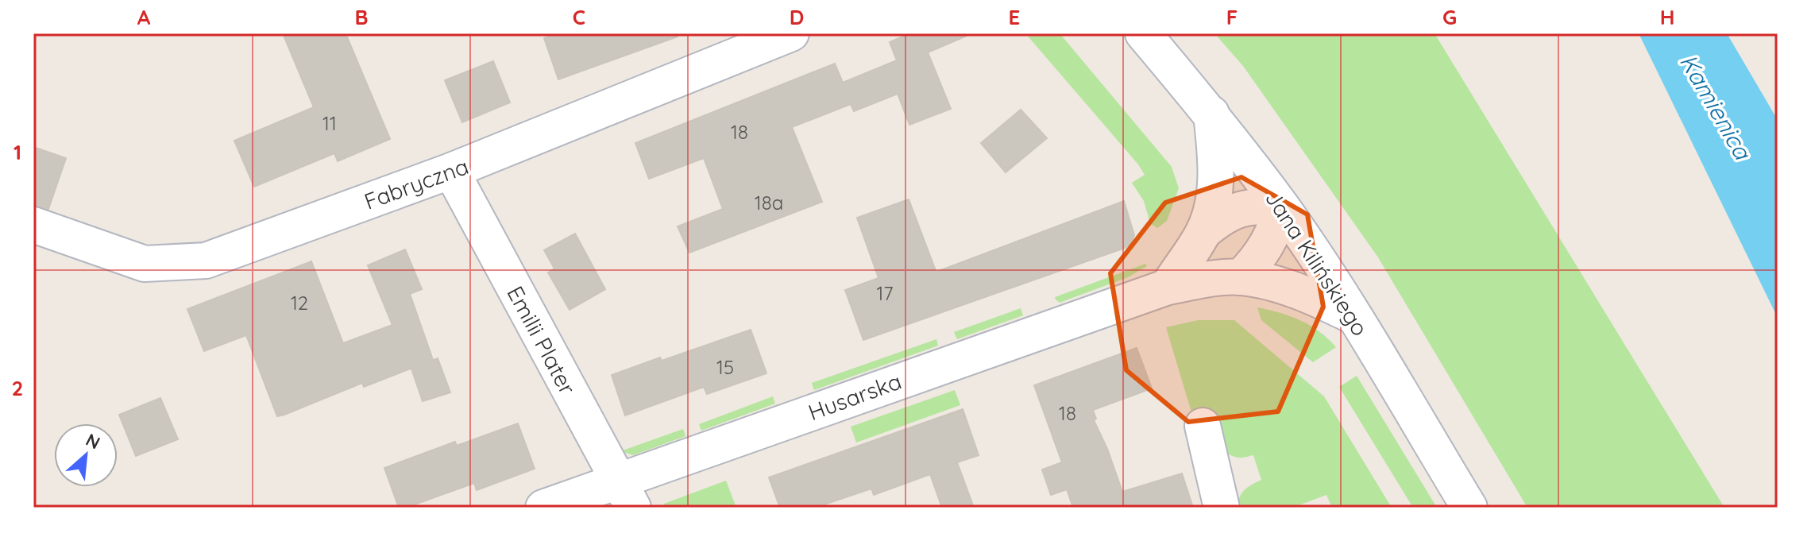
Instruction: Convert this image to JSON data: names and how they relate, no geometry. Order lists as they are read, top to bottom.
{
  "streets": {
    "street": [
      "Fabryczna",
      "Jana Kilińskiego",
      "Emilii Plater",
      "Husarska"
    ]
  },
  "crossings": [
    ["Fabryczna", "Emilii Plater"],
    ["Jana Kilińskiego", "Husarska"],
    ["Emilii Plater", "Husarska"]
  ],
  "water": ["Kamienica"],
  "house_numbers": [
    "11",
    "18",
    "18a",
    "17",
    "12",
    "15",
    "18"
  ],
  "north": "top right",
  "grid": {
    "columns": [
      "A",
      "B",
      "C",
      "D",
      "E",
      "F",
      "G",
      "H"
    ],
    "rows": ["1", "2"]
  }
}
